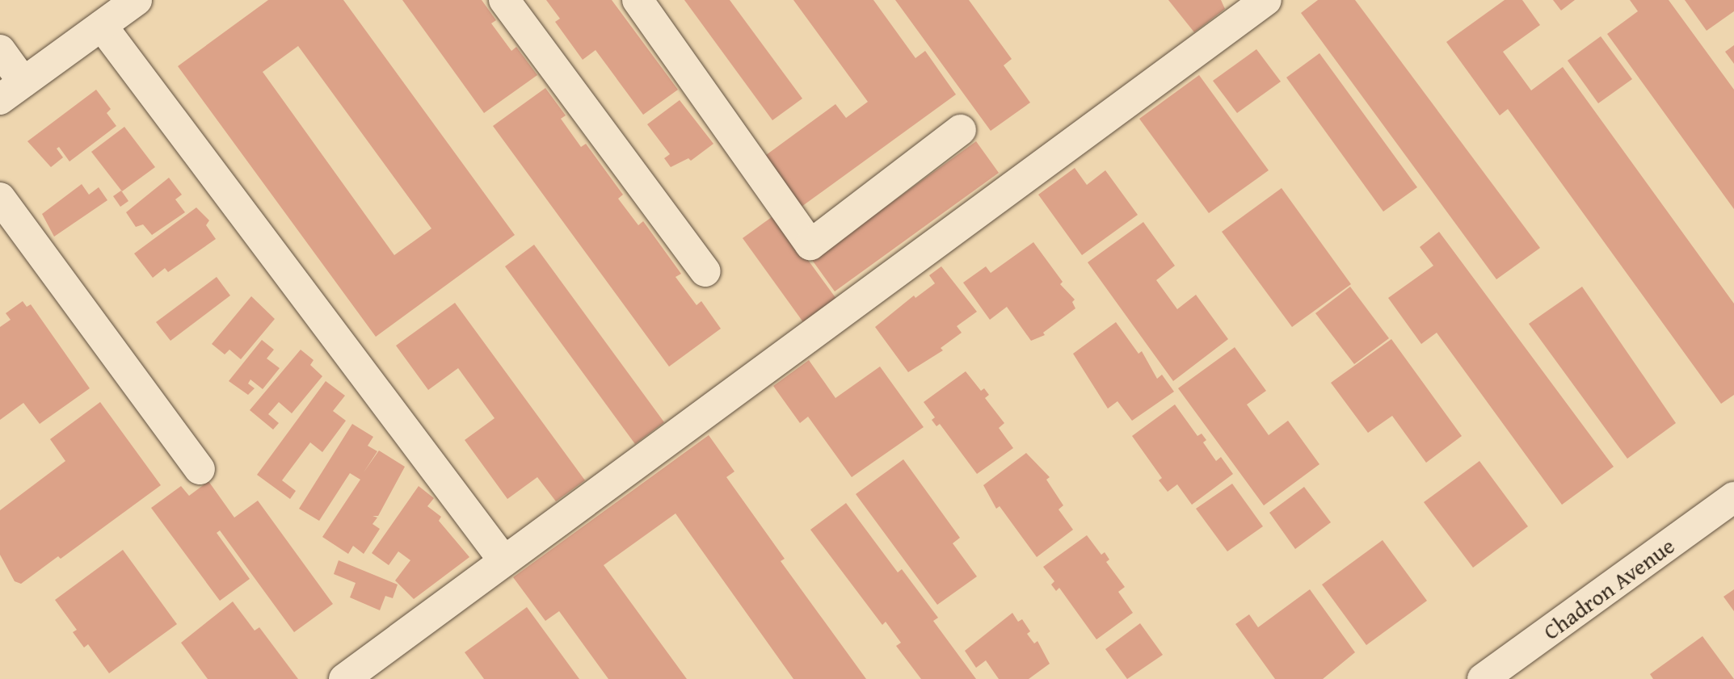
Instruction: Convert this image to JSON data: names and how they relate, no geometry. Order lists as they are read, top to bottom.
{
  "streets": {
    "street": ["Chadron Avenue"]
  }
}
